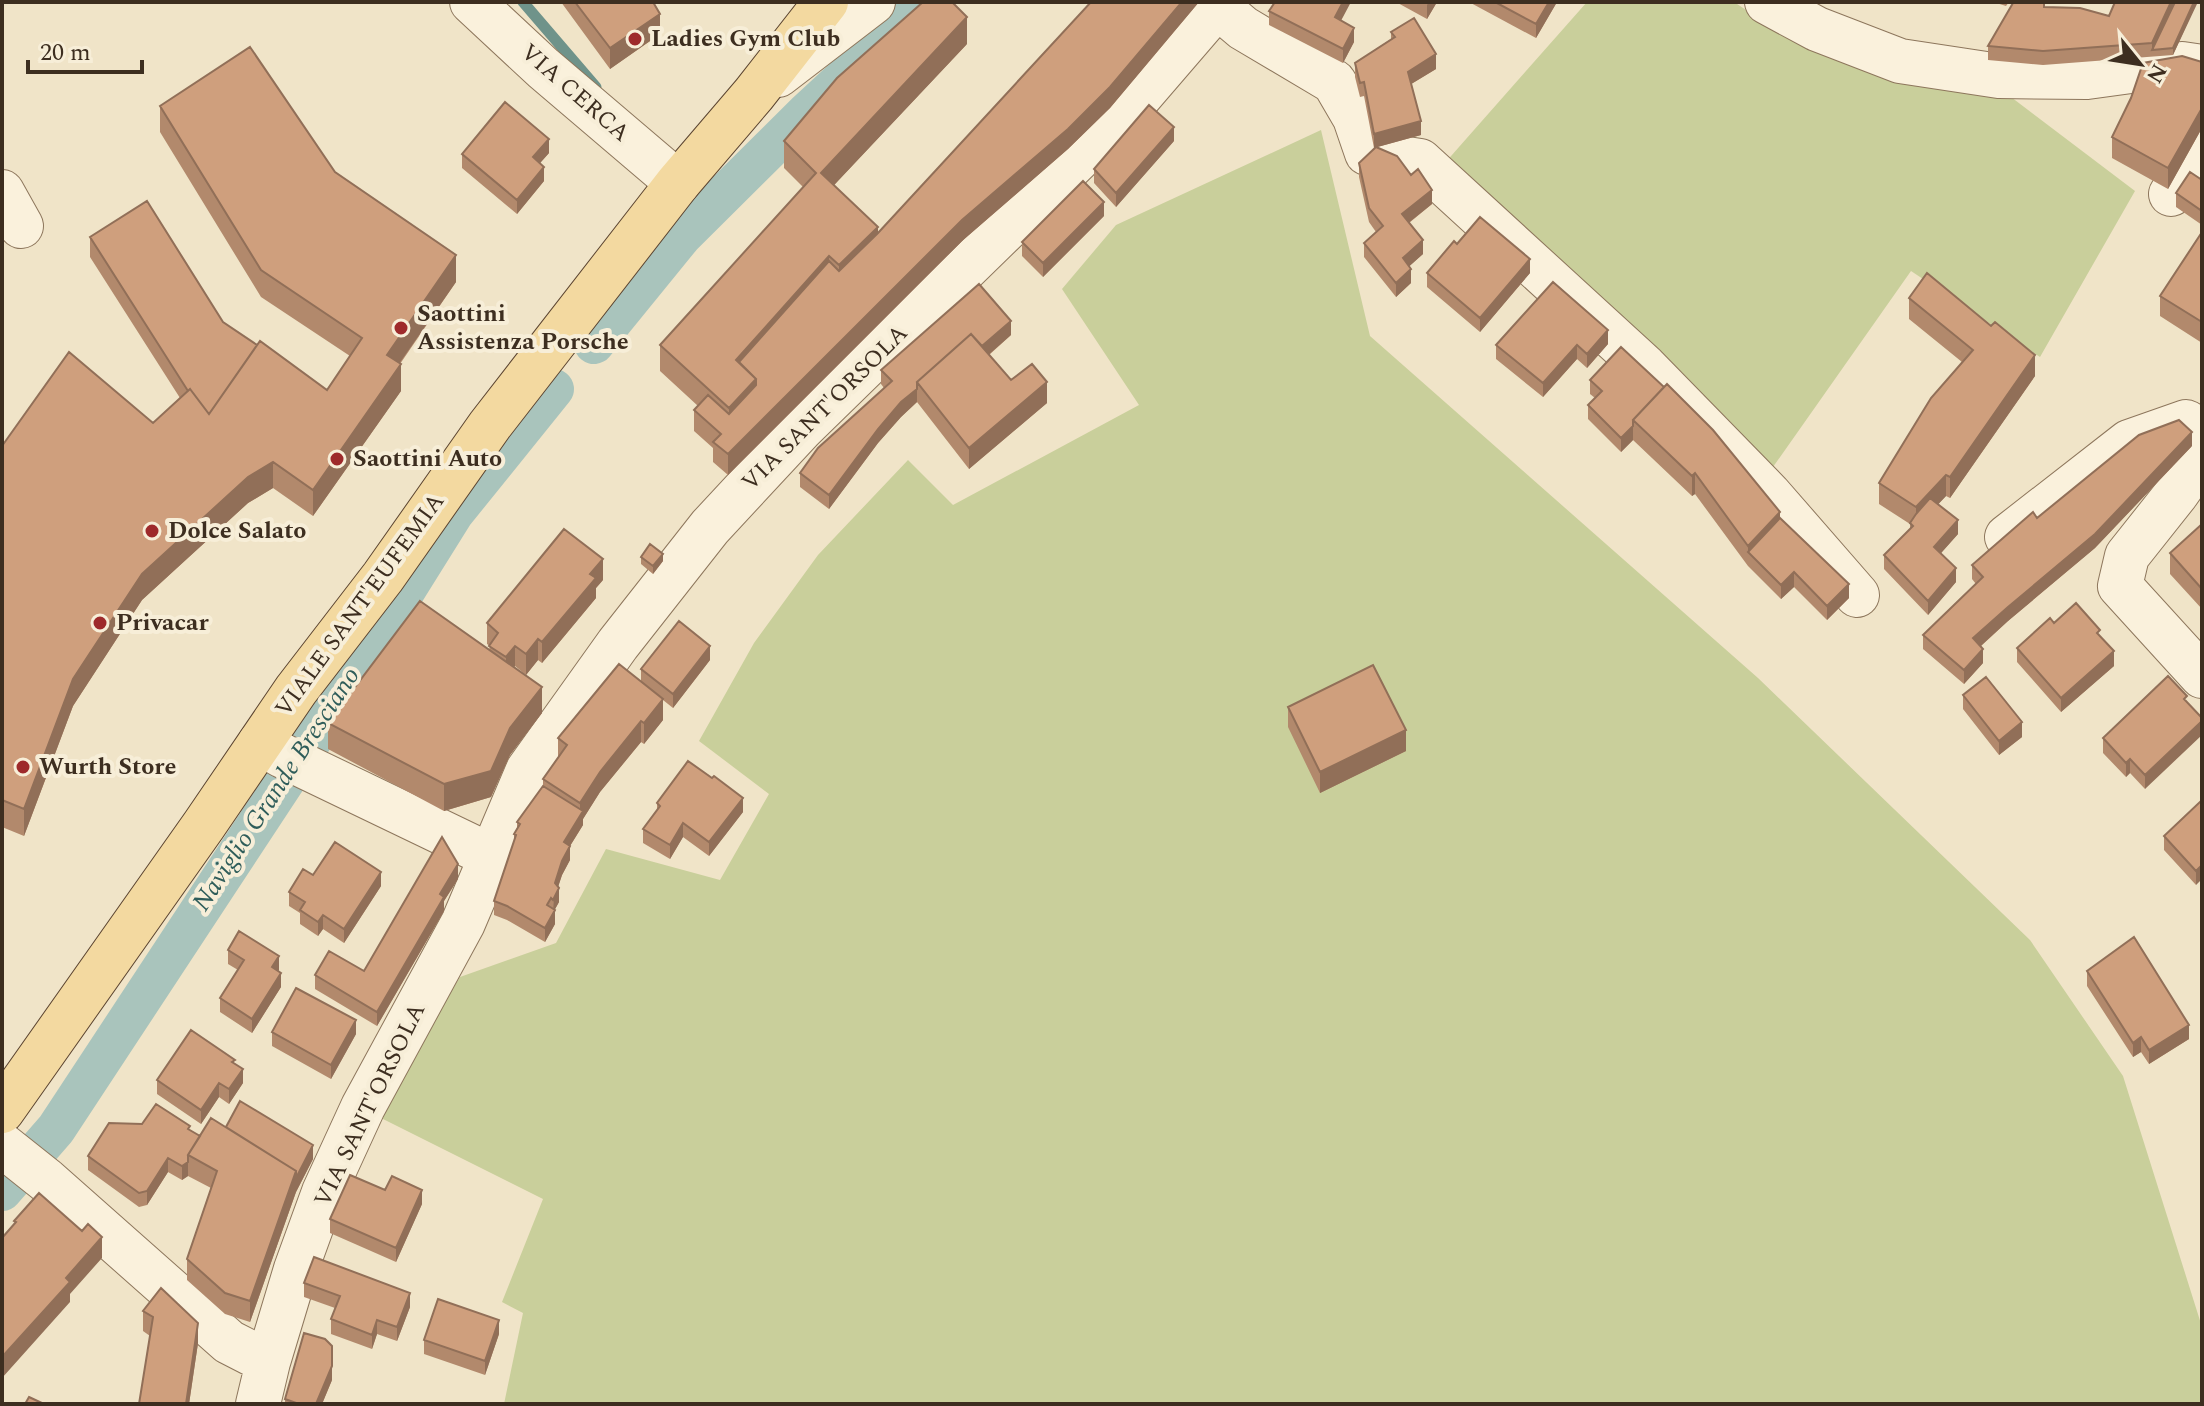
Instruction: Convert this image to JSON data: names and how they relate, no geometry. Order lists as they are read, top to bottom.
{
  "streets": {
    "main road": ["VIALE SANT'EUFEMIA"],
    "street": ["VIA CERCA", "VIA SANT'ORSOLA"]
  },
  "crossings": [
    ["VIA CERCA", "VIALE SANT'EUFEMIA"]
  ],
  "water": ["Naviglio Grande Bresciano"],
  "places": [
    "Ladies Gym Club",
    "Saottini Assistenza Porsche",
    "Saottini Auto",
    "Dolce Salato",
    "Privacar",
    "Wurth Store"
  ],
  "scale_bar": "20 m",
  "north": "bottom right"
}
